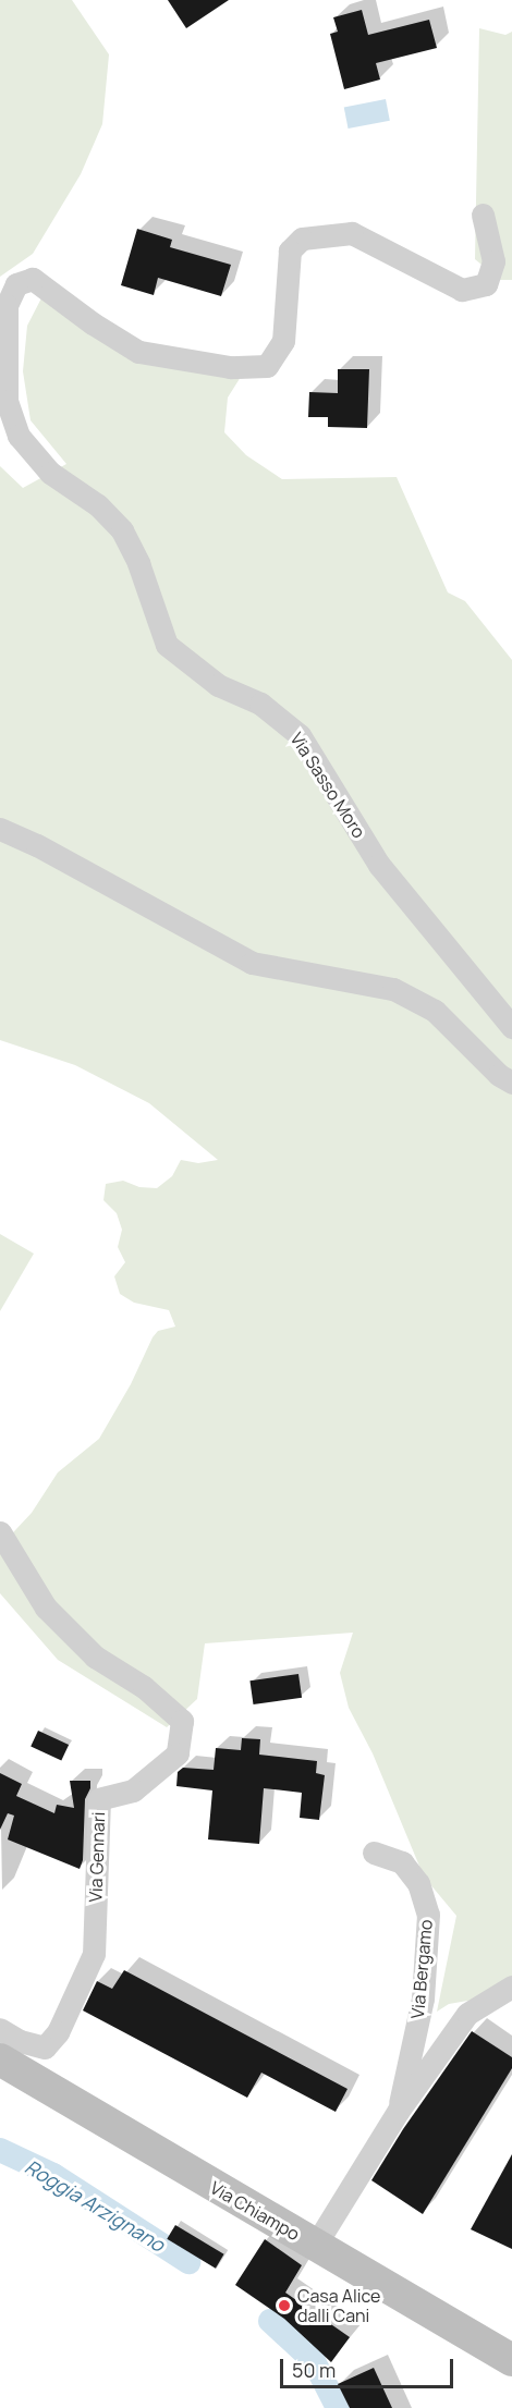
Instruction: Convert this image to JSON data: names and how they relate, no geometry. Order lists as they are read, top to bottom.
{
  "streets": {
    "main road": ["Via Chiampo"],
    "street": ["Via Sasso Moro", "Via Gennari", "Via Bergamo"]
  },
  "crossings": [
    ["Via Bergamo", "Via Chiampo"]
  ],
  "water": ["Roggia Arzignano"],
  "places": ["Casa Alice dalli Cani"],
  "scale_bar": "50 m"
}
